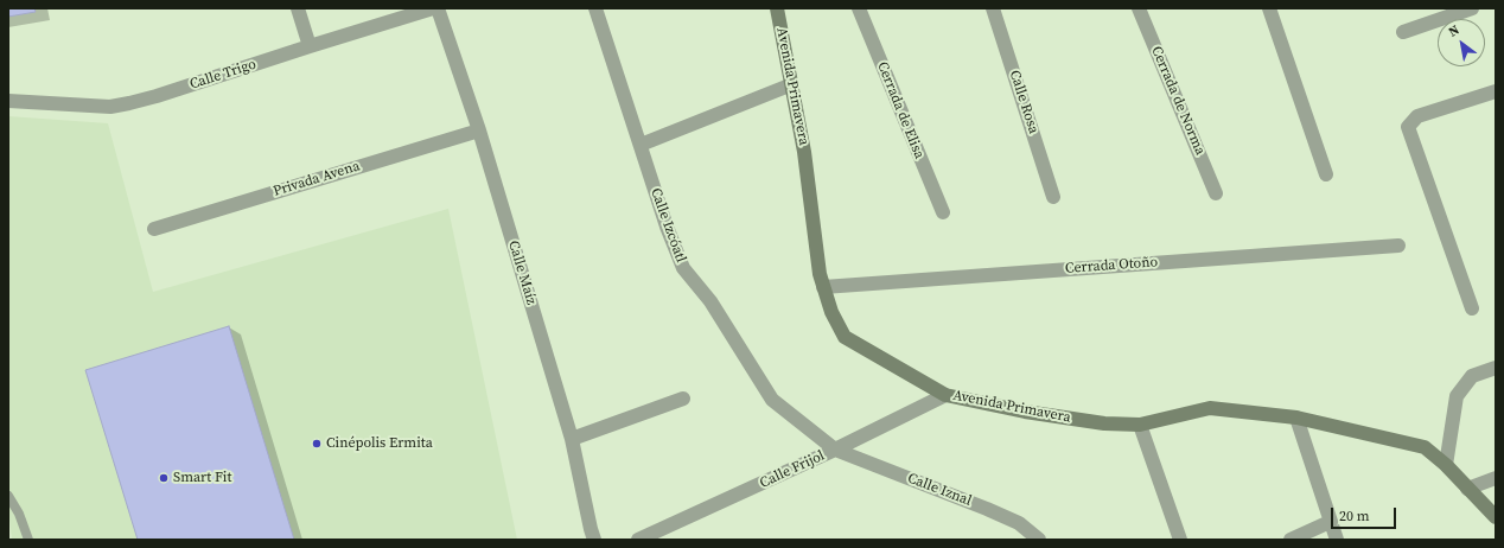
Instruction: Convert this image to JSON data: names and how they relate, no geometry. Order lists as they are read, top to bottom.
{
  "streets": {
    "street": [
      "Calle Trigo",
      "Avenida Primavera",
      "Cerrada de Norma",
      "Calle Rosa",
      "Cerrada de Elisa",
      "Privada Avena",
      "Calle Izcóatl",
      "Cerrada Otoño",
      "Calle Maíz",
      "Calle Frijol",
      "Calle Iznal"
    ]
  },
  "crossings": [
    ["Avenida Primavera", "Cerrada Otoño"],
    ["Avenida Primavera", "Calle Frijol"],
    ["Privada Avena", "Calle Maíz"],
    ["Calle Izcóatl", "Calle Frijol"],
    ["Calle Izcóatl", "Calle Iznal"],
    ["Calle Frijol", "Calle Iznal"]
  ],
  "places": ["Cinépolis Ermita", "Smart Fit"],
  "scale_bar": "20 m",
  "north": "top left"
}
